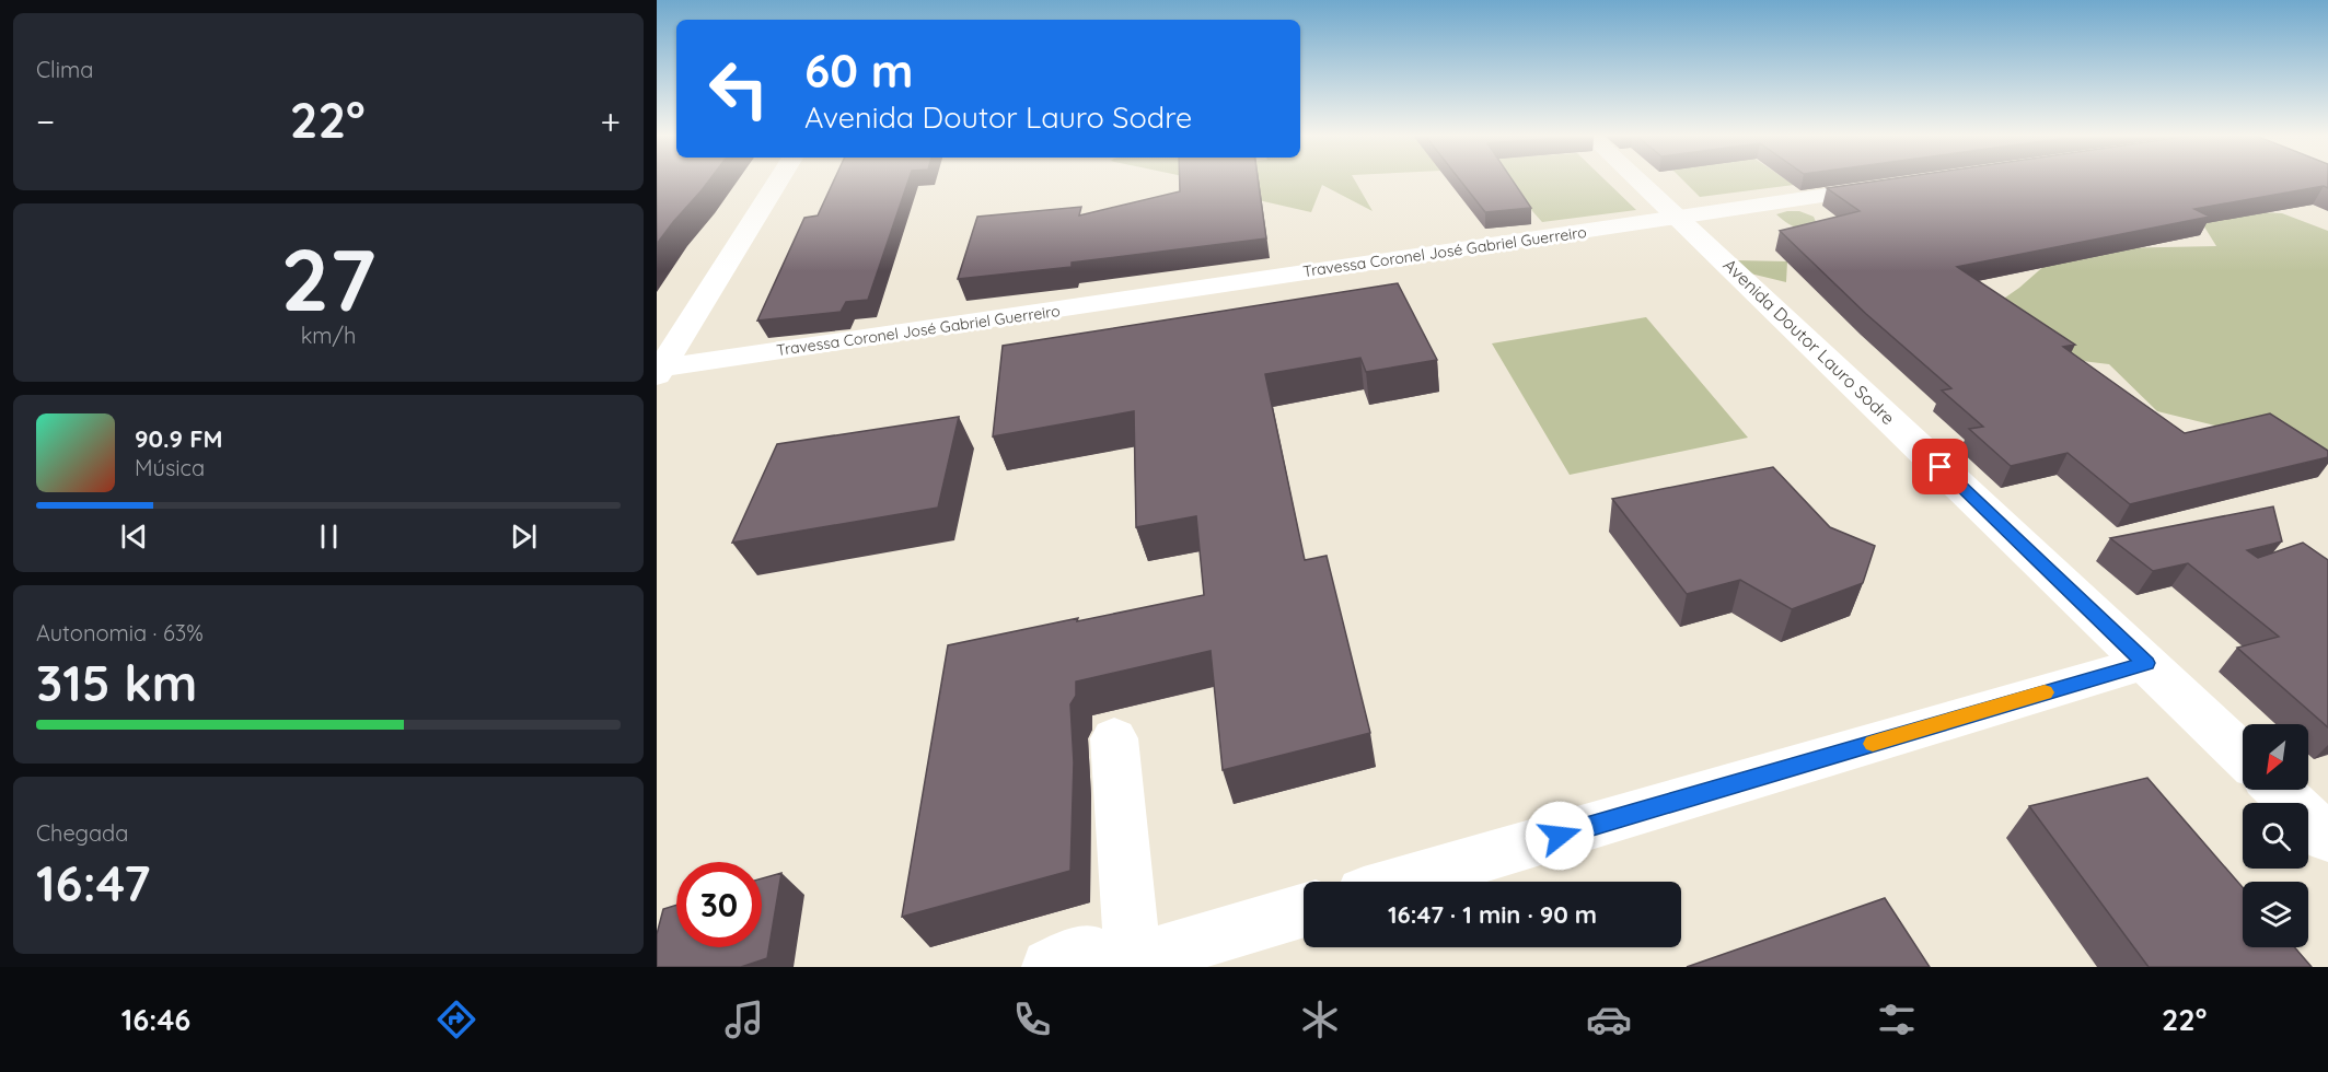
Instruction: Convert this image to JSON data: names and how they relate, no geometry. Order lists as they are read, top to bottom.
{
  "streets": {
    "street": ["Travessa Coronel José Gabriel Guerreiro", "Avenida Doutor Lauro Sodre"]
  },
  "crossings": [
    ["Travessa Coronel José Gabriel Guerreiro", "Avenida Doutor Lauro Sodre"]
  ],
  "north": "bottom left",
  "page": {
    "tile": [
      "Clima",
      ["27", "km/h"],
      ["Autonomia · 63%", "315 km"],
      ["Chegada", "16:47"]
    ],
    "turn": ["60 m", "Avenida Doutor Lauro Sodre"],
    "heat": ["−", "22°", "+"],
    "song": ["90.9 FM", "Música"],
    "limit": "30",
    "trip": "16:47 · 1 min · 90 m",
    "tabs": ["16:46", "22°"]
  }
}
